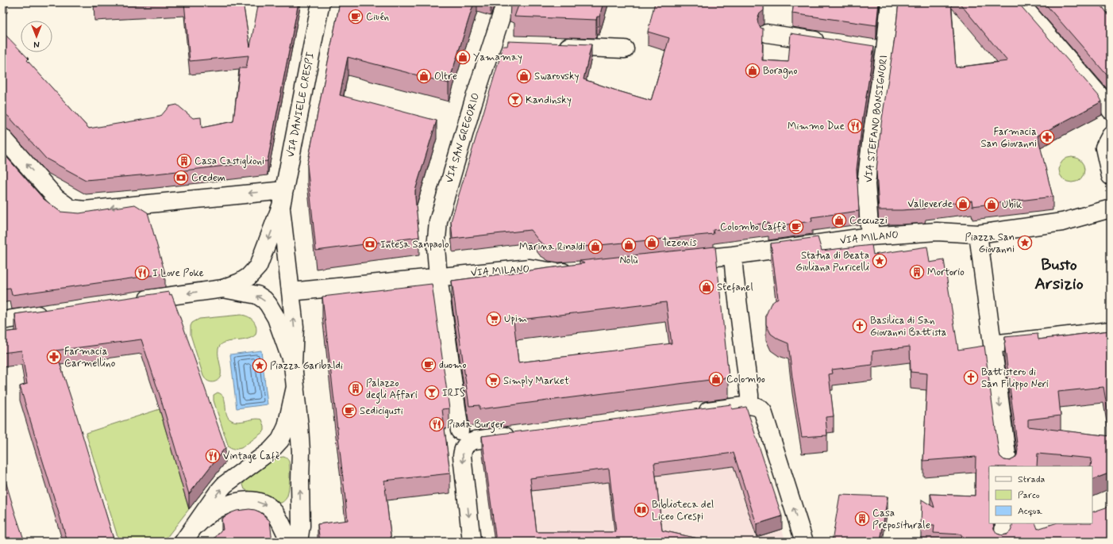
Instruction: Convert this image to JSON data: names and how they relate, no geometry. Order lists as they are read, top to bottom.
{
  "streets": {
    "street": [
      "VIA DANIELE CRESPI",
      "VIA STEFANO BONSIGNORI",
      "VIA SAN GREGORIO",
      "VIA MILANO"
    ]
  },
  "crossings": [
    ["VIA STEFANO BONSIGNORI", "VIA MILANO"],
    ["VIA SAN GREGORIO", "VIA MILANO"]
  ],
  "districts": ["Busto Arsizio"],
  "places": {
    "cafe": [
      "Ciuén",
      "Colombo Caffè",
      "duomo",
      "Sedicigusti"
    ],
    "shop": [
      "Yamamay",
      "Boragno",
      "Oltre",
      "Swarovsky",
      "Valleverde",
      "Ubik",
      "Ceccuzzi",
      "Tezenis",
      "Nolù",
      "Marina Rinaldi",
      "Stefanel",
      "Colombo"
    ],
    "bar": ["Kandinsky", "IRIS"],
    "restaurant": [
      "Mimmo Due",
      "I Love Poke",
      "Piada Burger",
      "Vintage Cafè"
    ],
    "pharmacy": ["Farmacia San Giovanni", "Farmacia Carmellino"],
    "building": [
      "Casa Castiglioni",
      "Mortorio",
      "Palazzo degli Affari",
      "Casa Prepositurale"
    ],
    "bank": ["Credem", "Intesa Sanpaolo"],
    "place": ["Piazza San Giovanni", "Statua di Beata Giuliana Puricelli", "Piazza Garibaldi"],
    "supermarket": ["Upim", "Simply Market"],
    "church": ["Basilica di San Giovanni Battista", "Battistero di San Filippo Neri"],
    "library": ["Biblioteca del Liceo Crespi"]
  },
  "legend": ["Strada", "Parco", "Acqua"],
  "north": "bottom"
}
